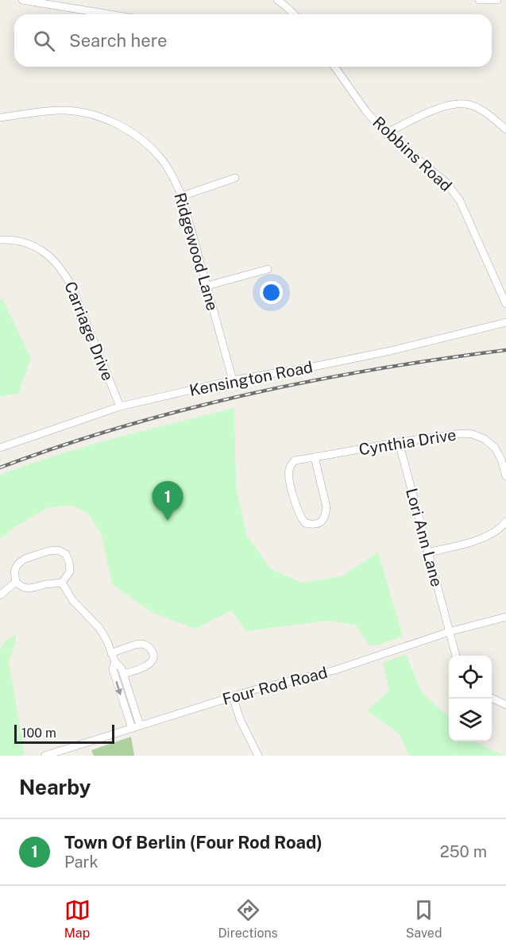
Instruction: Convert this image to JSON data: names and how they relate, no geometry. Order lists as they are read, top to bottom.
{
  "streets": {
    "street": [
      "Robbins Road",
      "Ridgewood Lane",
      "Carriage Drive",
      "Kensington Road",
      "Cynthia Drive",
      "Lori Ann Lane",
      "Four Rod Road"
    ]
  },
  "crossings": [
    ["Ridgewood Lane", "Kensington Road"],
    ["Carriage Drive", "Kensington Road"],
    ["Cynthia Drive", "Lori Ann Lane"],
    ["Lori Ann Lane", "Four Rod Road"]
  ],
  "scale_bar": "100 m",
  "page": {
    "search": "Search here",
    "pins": "1",
    "scale": "100 m",
    "heading": "Nearby",
    "list": [
      {
        "mark": "1",
        "name": "Town Of Berlin (Four Rod Road)",
        "note": "Park",
        "value": "250 m"
      }
    ],
    "nav": ["Map", "Directions", "Saved"]
  }
}
